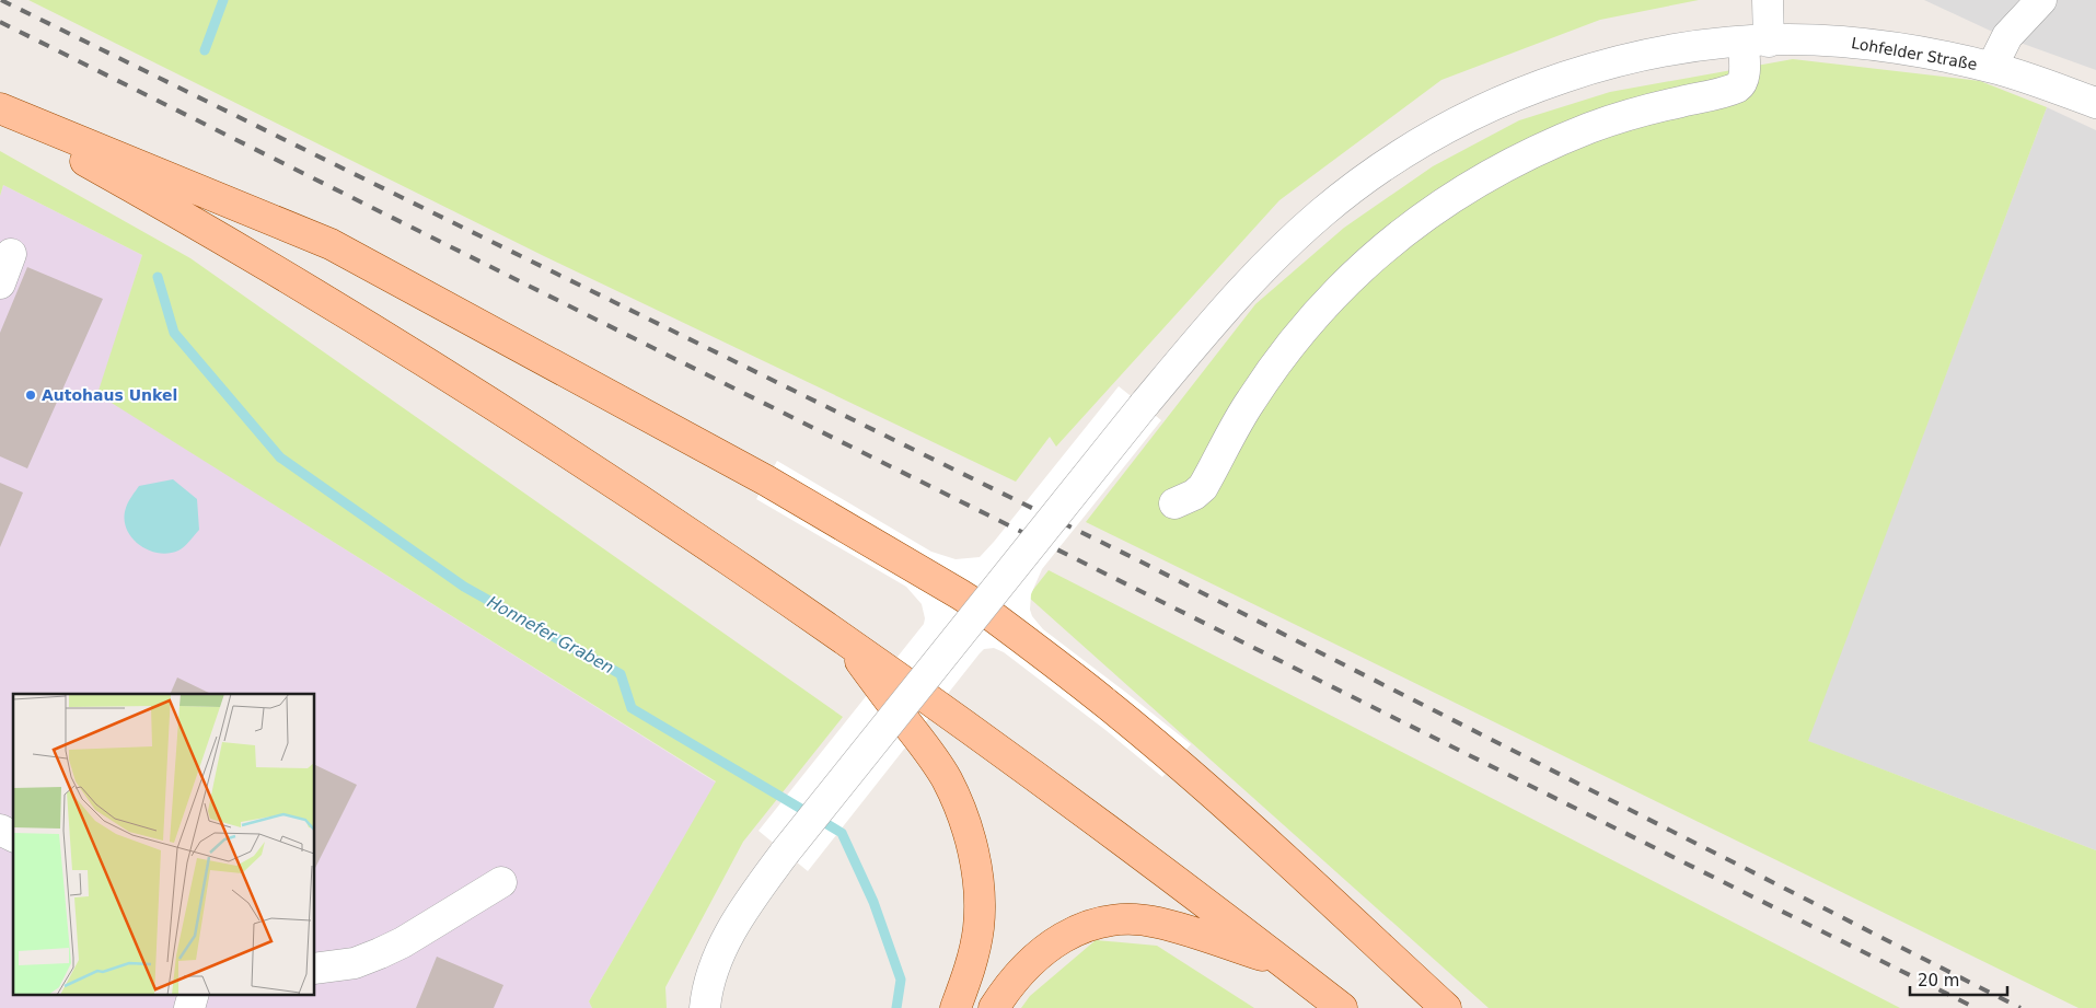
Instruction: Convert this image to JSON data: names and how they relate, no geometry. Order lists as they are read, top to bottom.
{
  "streets": {
    "street": ["Lohfelder Straße"]
  },
  "water": ["Honnefer Graben"],
  "places": ["Autohaus Unkel"],
  "scale_bar": "20 m"
}
